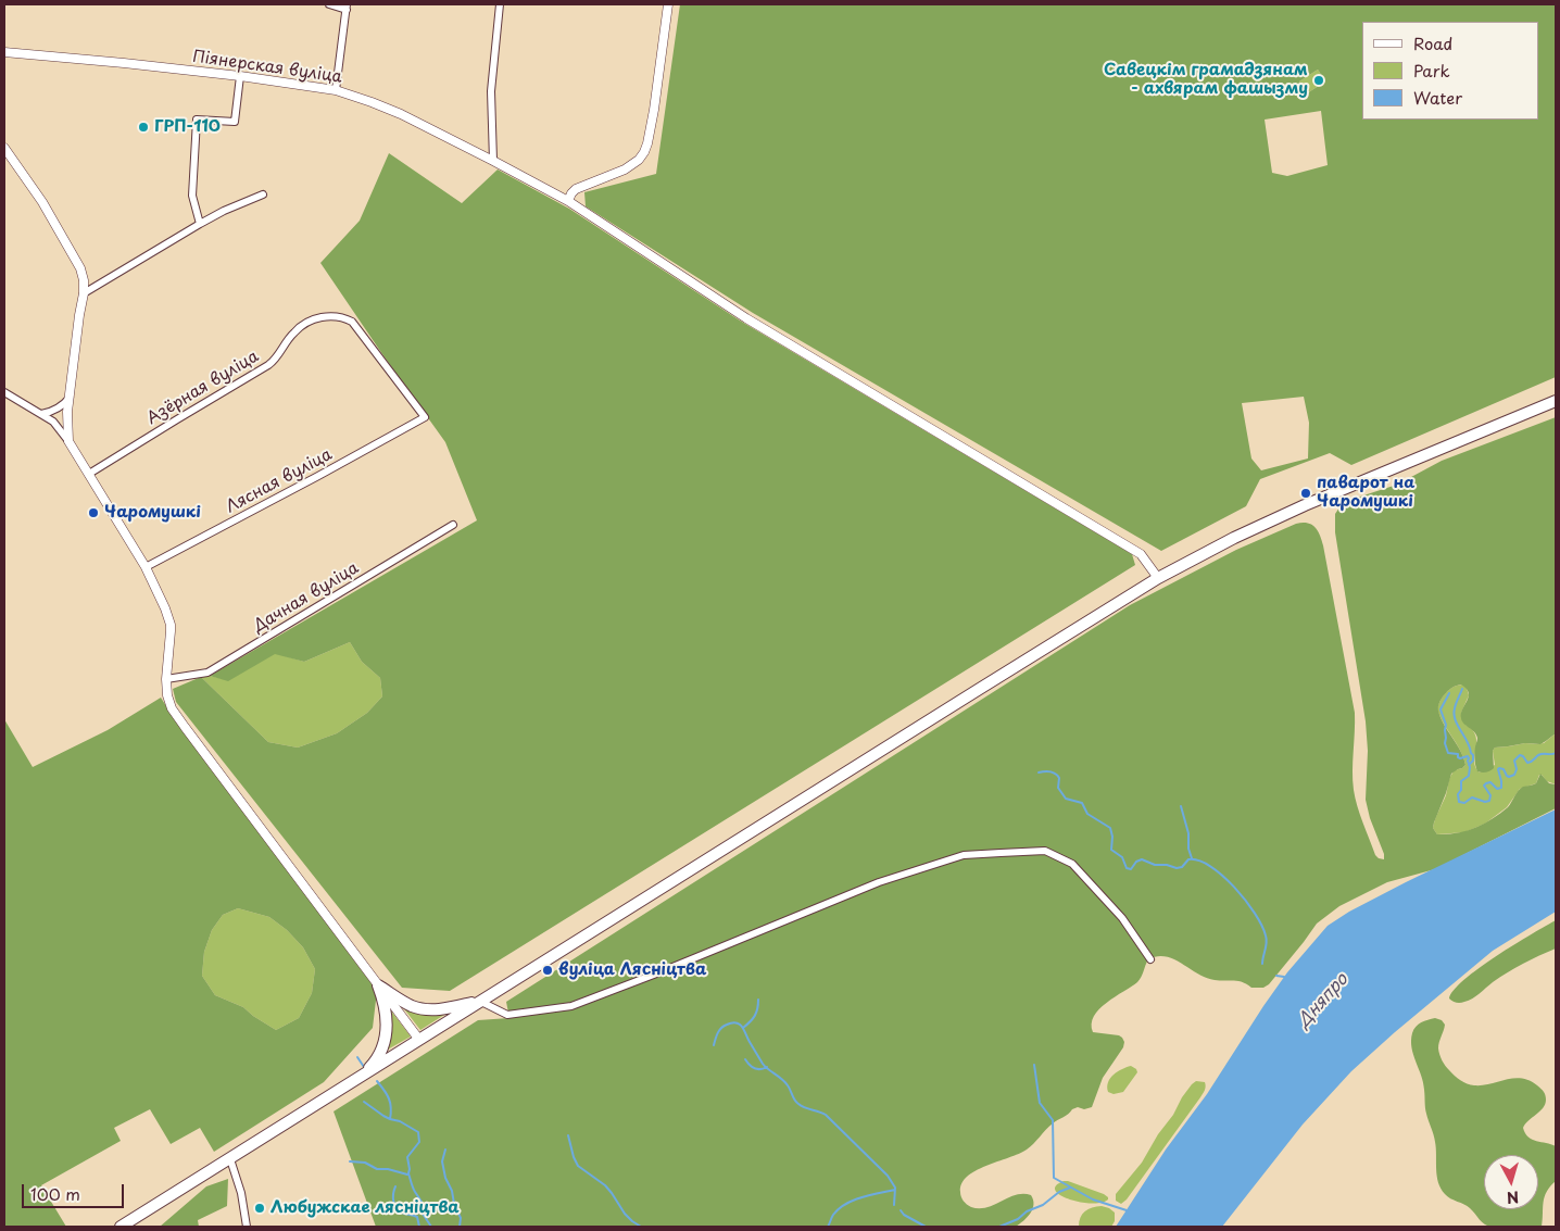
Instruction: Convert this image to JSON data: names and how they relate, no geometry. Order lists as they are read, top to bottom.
{
  "streets": {
    "street": [
      "Піянерская вуліца",
      "Азёрная вуліца",
      "Лясная вуліца",
      "Дачная вуліца"
    ]
  },
  "crossings": [
    ["Азёрная вуліца", "Лясная вуліца"]
  ],
  "water": ["Дняпро"],
  "places": [
    "Савецкім грамадзянам - ахвярам фашызму",
    "ГРП-110",
    "паварот на Чаромушкі",
    "Чаромушкі",
    "вуліца Лясніцтва",
    "Любужскае лясніцтва"
  ],
  "legend": ["Road", "Park", "Water"],
  "scale_bar": "100 m",
  "north": "bottom"
}
